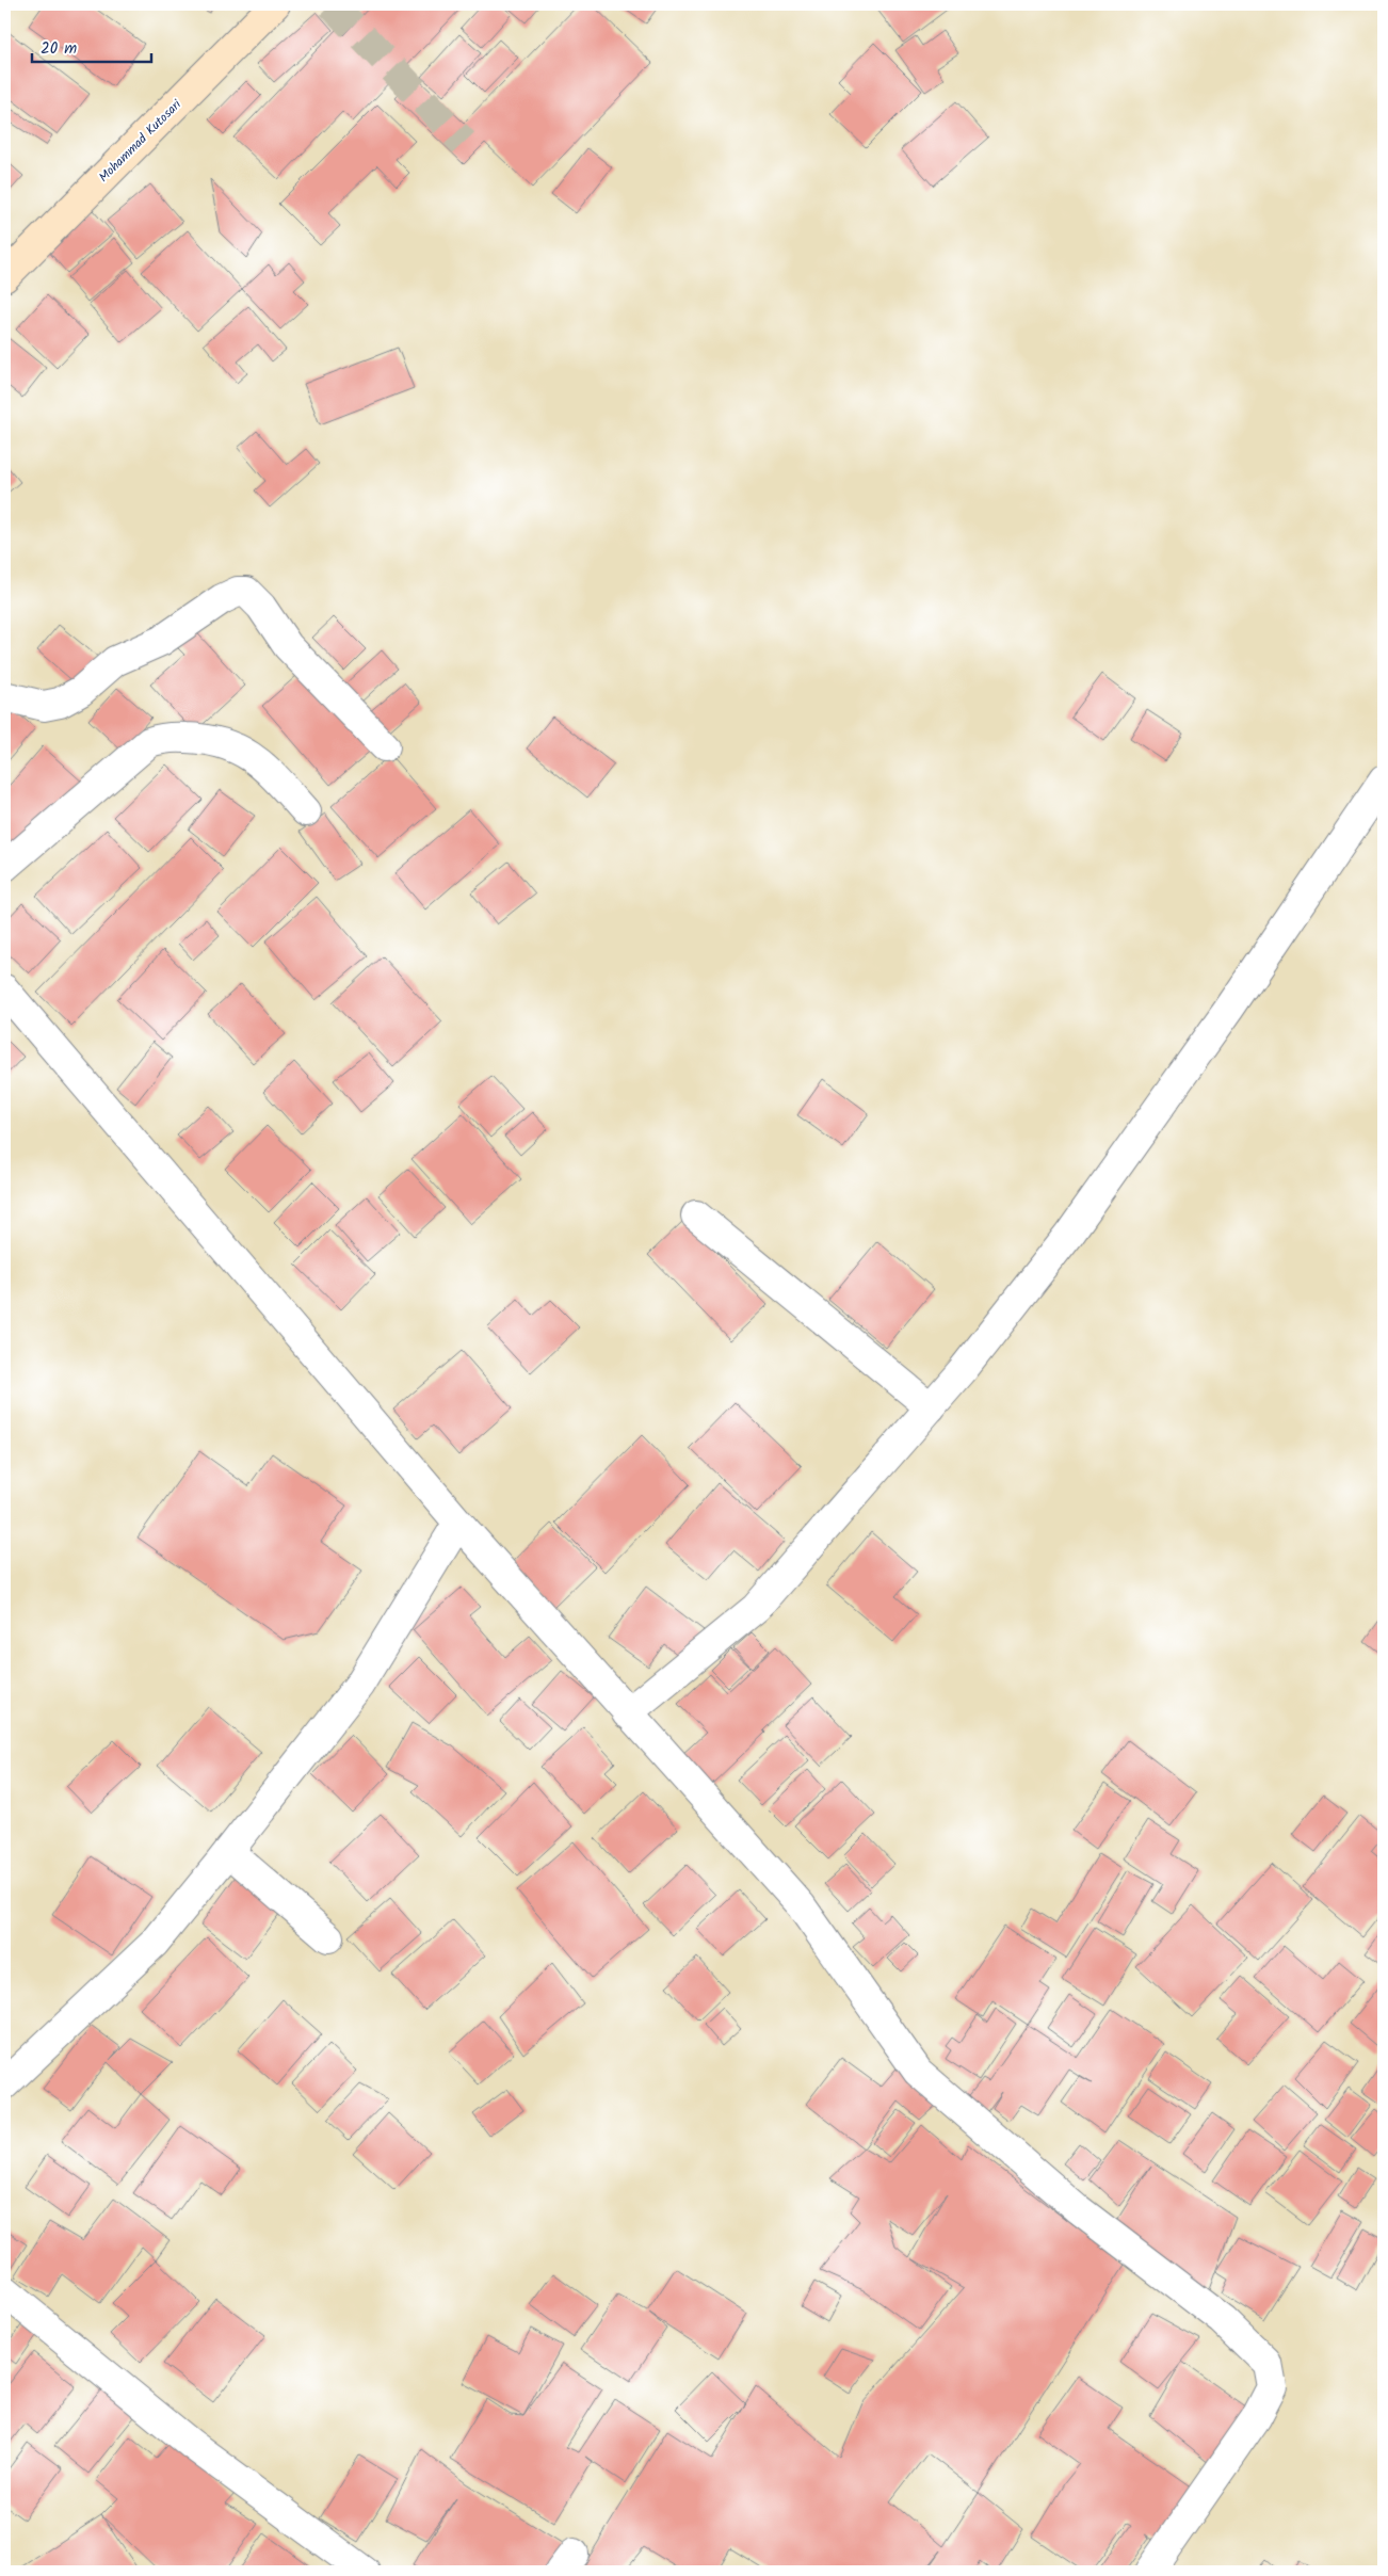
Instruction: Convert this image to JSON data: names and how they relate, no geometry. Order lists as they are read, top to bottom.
{
  "streets": {
    "street": ["Mohammad Kutosari"]
  },
  "scale_bar": "20 m"
}
